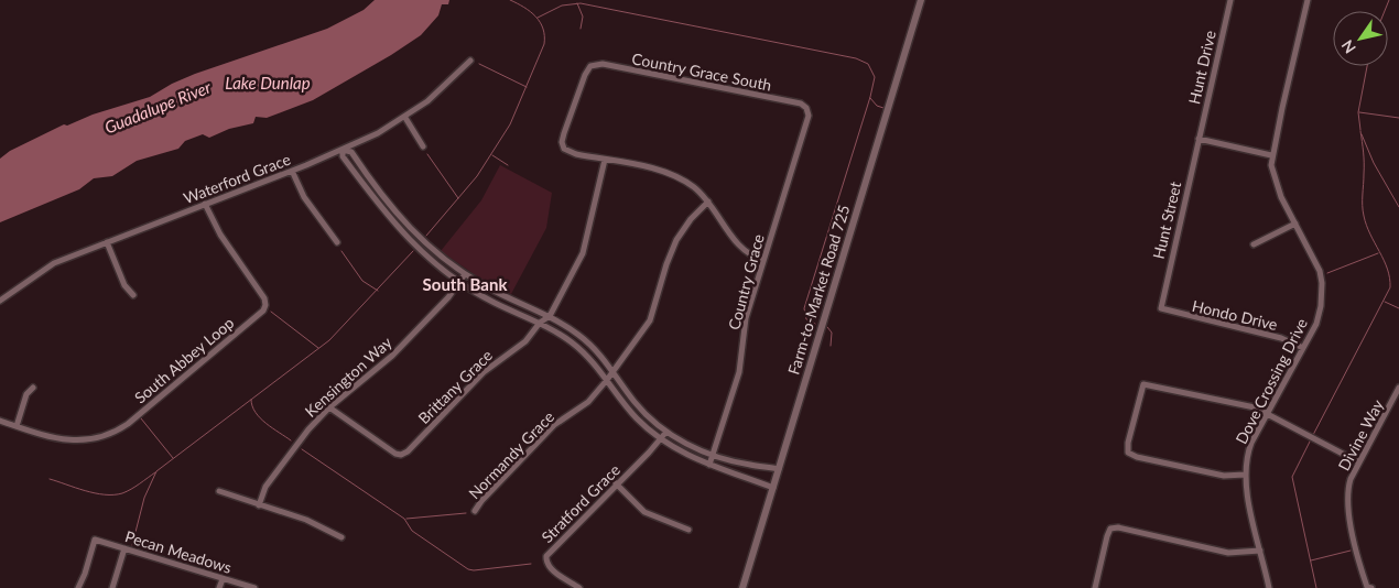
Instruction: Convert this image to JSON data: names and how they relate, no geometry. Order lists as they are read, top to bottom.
{
  "streets": {
    "street": [
      "Hunt Drive",
      "Country Grace South",
      "Waterford Grace",
      "Hunt Street",
      "Country Grace",
      "Farm-to-Market Road 725",
      "Hondo Drive",
      "South Abbey Loop",
      "Kensington Way",
      "Dove Crossing Drive",
      "Brittany Grace",
      "Divine Way",
      "Normandy Grace",
      "Stratford Grace",
      "Pecan Meadows"
    ]
  },
  "crossings": [
    ["Hunt Drive", "Hunt Street"],
    ["Country Grace South", "Country Grace"],
    ["Country Grace South", "Brittany Grace"],
    ["Waterford Grace", "South Abbey Loop"],
    ["Hunt Street", "Hondo Drive"],
    ["Hondo Drive", "Dove Crossing Drive"],
    ["Kensington Way", "Brittany Grace"]
  ],
  "districts": ["South Bank"],
  "water": ["Lake Dunlap", "Guadalupe River"],
  "north": "bottom left"
}
